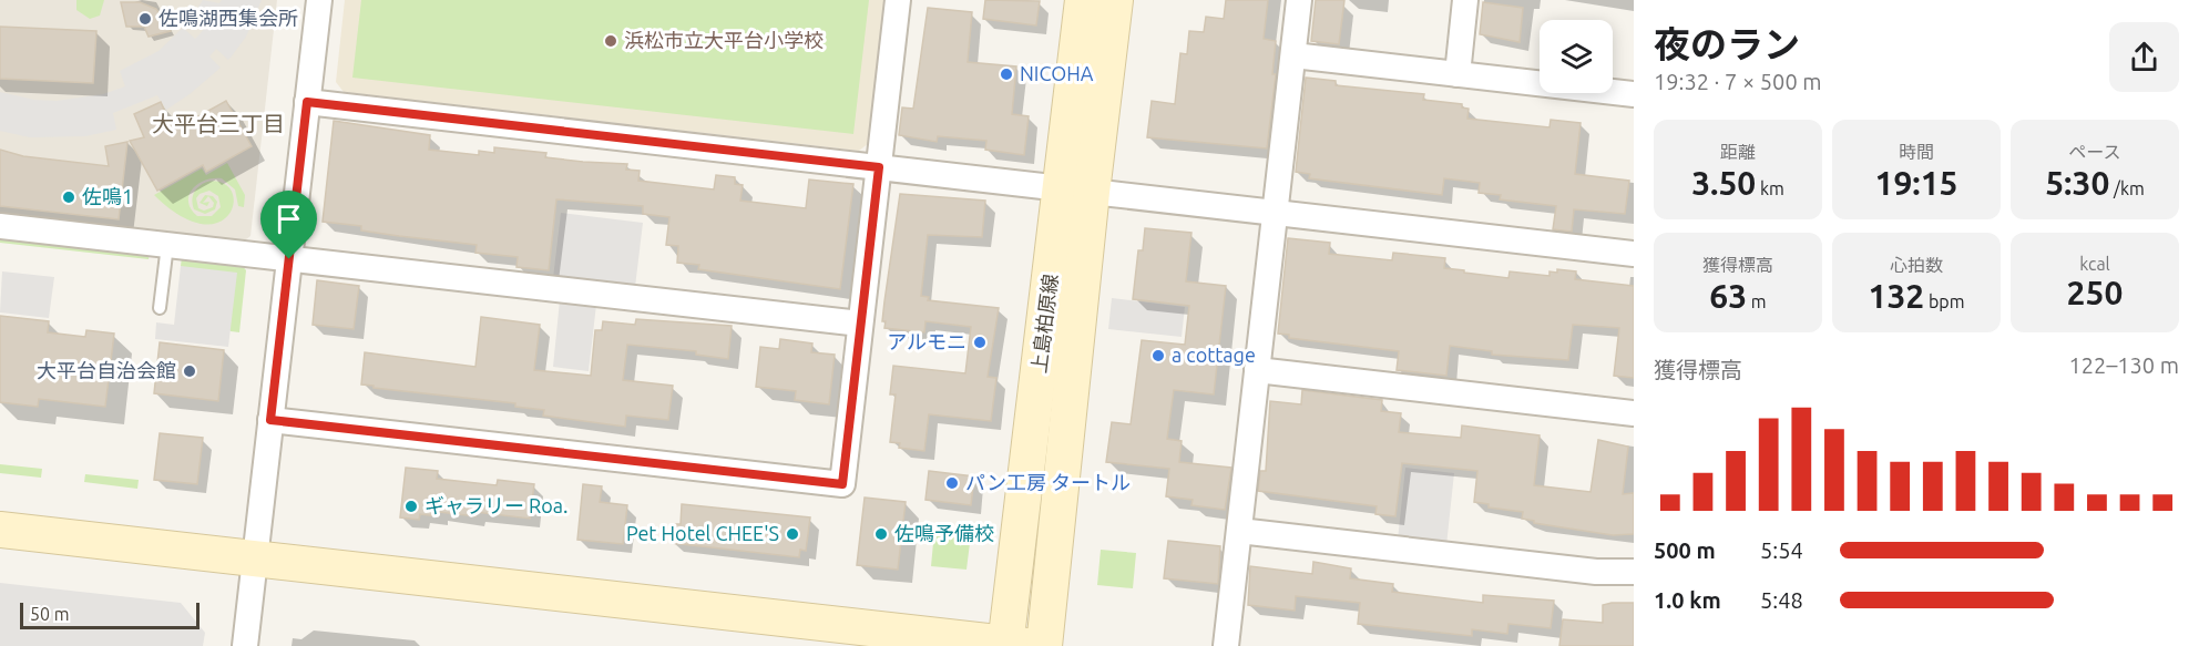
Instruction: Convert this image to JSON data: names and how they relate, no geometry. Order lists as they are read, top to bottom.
{
  "streets": {
    "street": ["上島柏原線"]
  },
  "districts": ["大平台三丁目"],
  "places": [
    "佐鳴湖西集会所",
    "浜松市立大平台小学校",
    "NICOHA",
    "佐鳴1",
    "アルモニ",
    "a cottage",
    "大平台自治会館",
    "パン工房 タートル",
    "ギャラリー Roa.",
    "Pet Hotel CHEE'S",
    "佐鳴予備校"
  ],
  "scale_bar": "50 m",
  "page": {
    "heading": ["夜のラン", "19:32 · 7 × 500 m"],
    "stats": [
      ["距離", "3.50 km"],
      ["時間", "19:15"],
      ["ペース", "5:30 /km"],
      ["獲得標高", "63 m"],
      ["心拍数", "132 bpm"],
      ["kcal", "250"]
    ],
    "chart": ["獲得標高", "122–130 m"],
    "list": [
      {
        "name": "500 m",
        "note": "5:54"
      },
      {
        "name": "1.0 km",
        "note": "5:48"
      }
    ],
    "scale": "50 m"
  }
}
